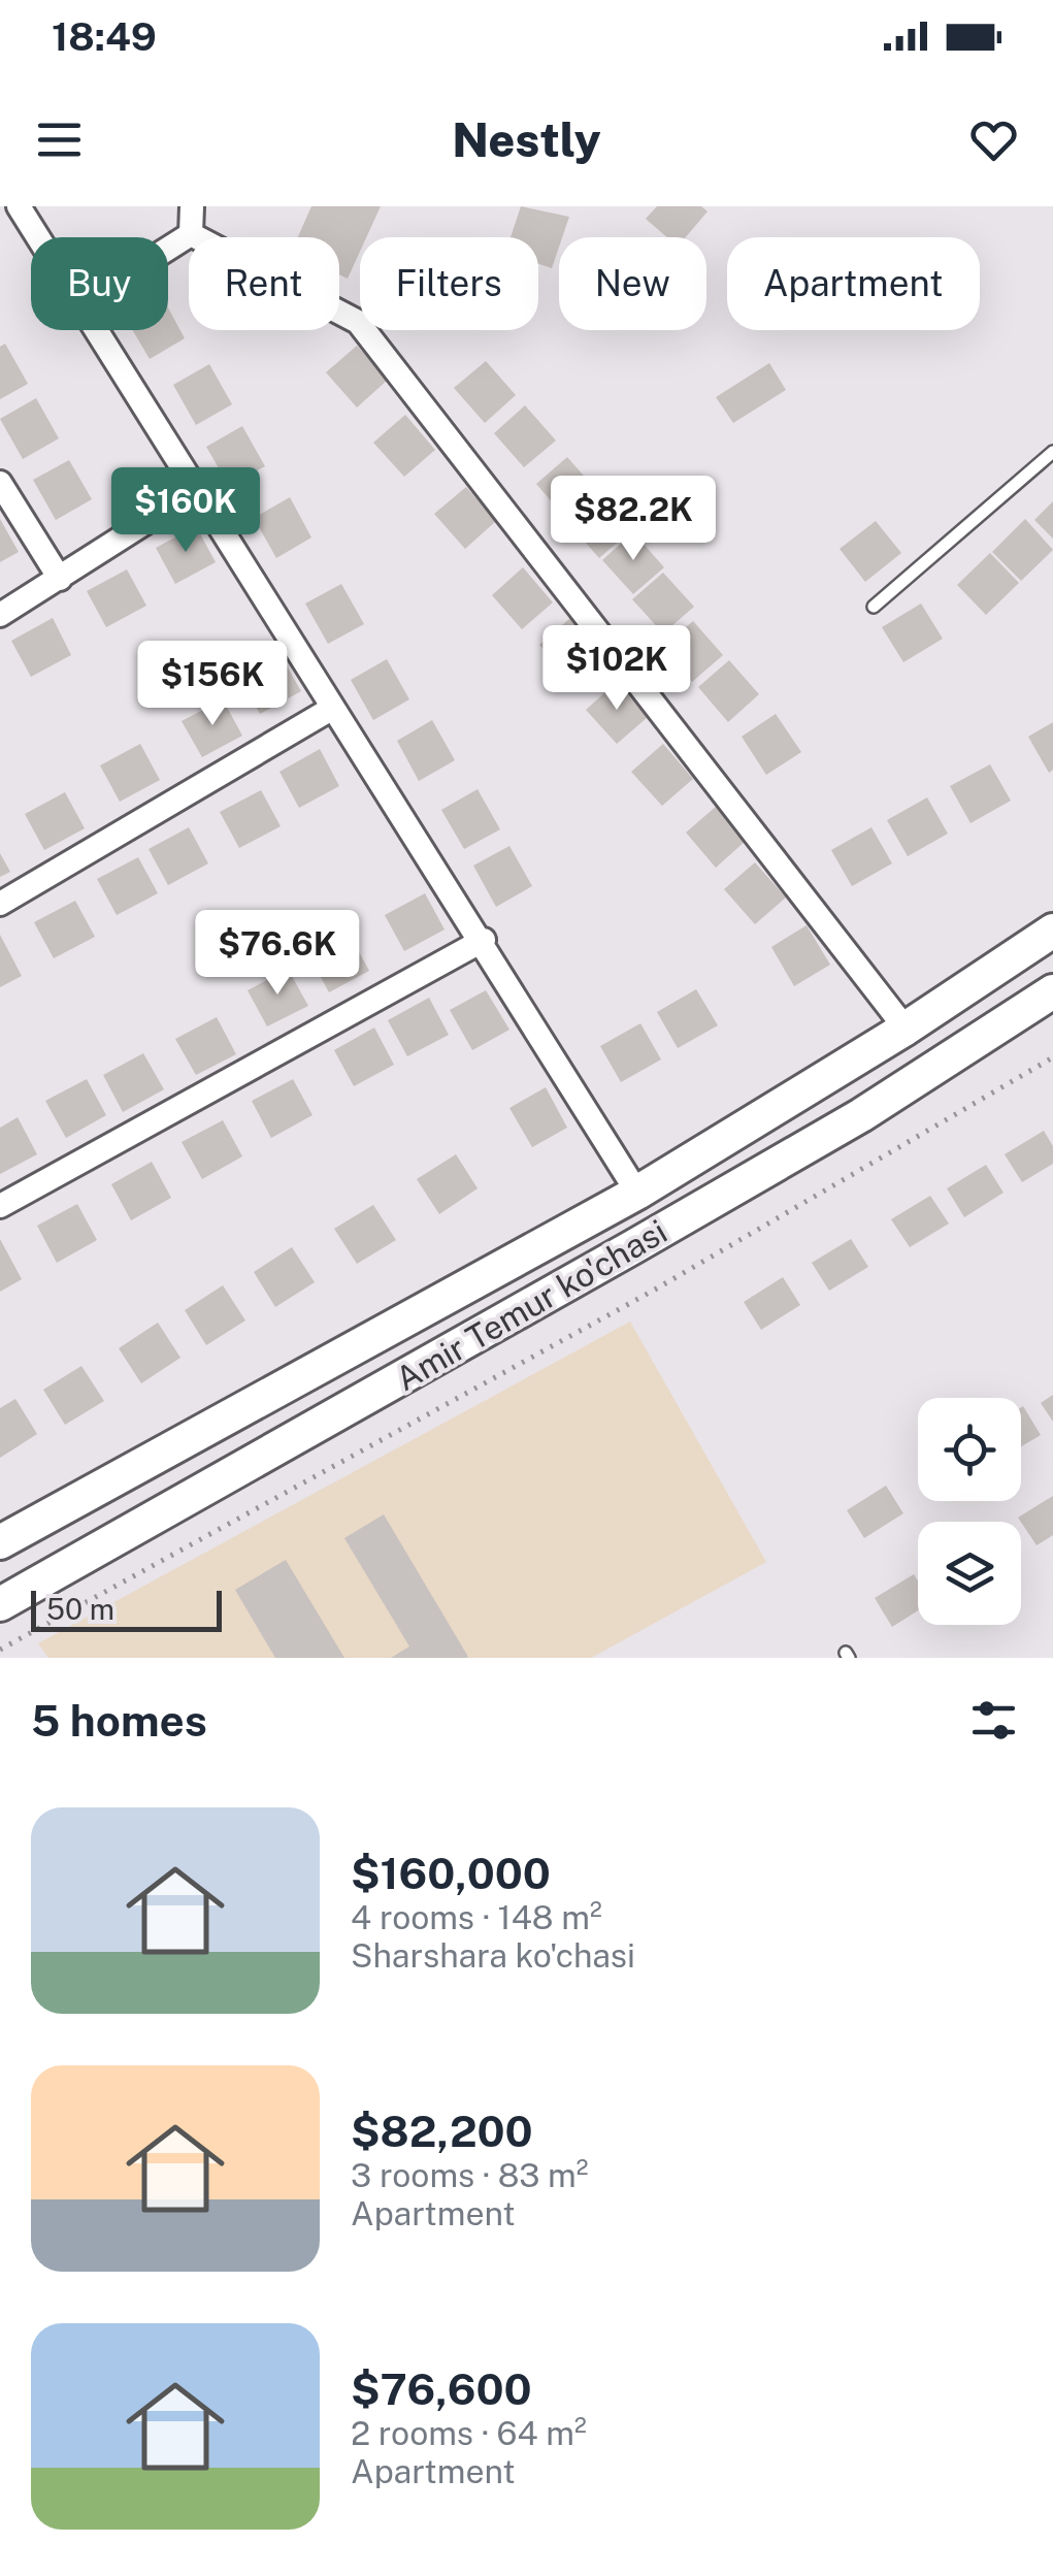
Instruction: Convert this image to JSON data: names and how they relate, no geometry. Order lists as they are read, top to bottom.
{
  "streets": {
    "main road": ["Amir Temur ko'chasi"]
  },
  "scale_bar": "50 m",
  "page": {
    "status": "18:49",
    "header": "Nestly",
    "chip": [
      "Buy",
      "Rent",
      "Filters",
      "New",
      "Apartment"
    ],
    "price": [
      "$160K",
      "$82.2K",
      "$102K",
      "$156K",
      "$76.6K"
    ],
    "scale": "50 m",
    "heading": "5 homes",
    "list": [
      {
        "name": "$160,000",
        "note": "4 rooms · 148 m² · Sharshara ko'chasi"
      },
      {
        "name": "$82,200",
        "note": "3 rooms · 83 m² · Apartment"
      },
      {
        "name": "$76,600",
        "note": "2 rooms · 64 m² · Apartment"
      }
    ]
  }
}
